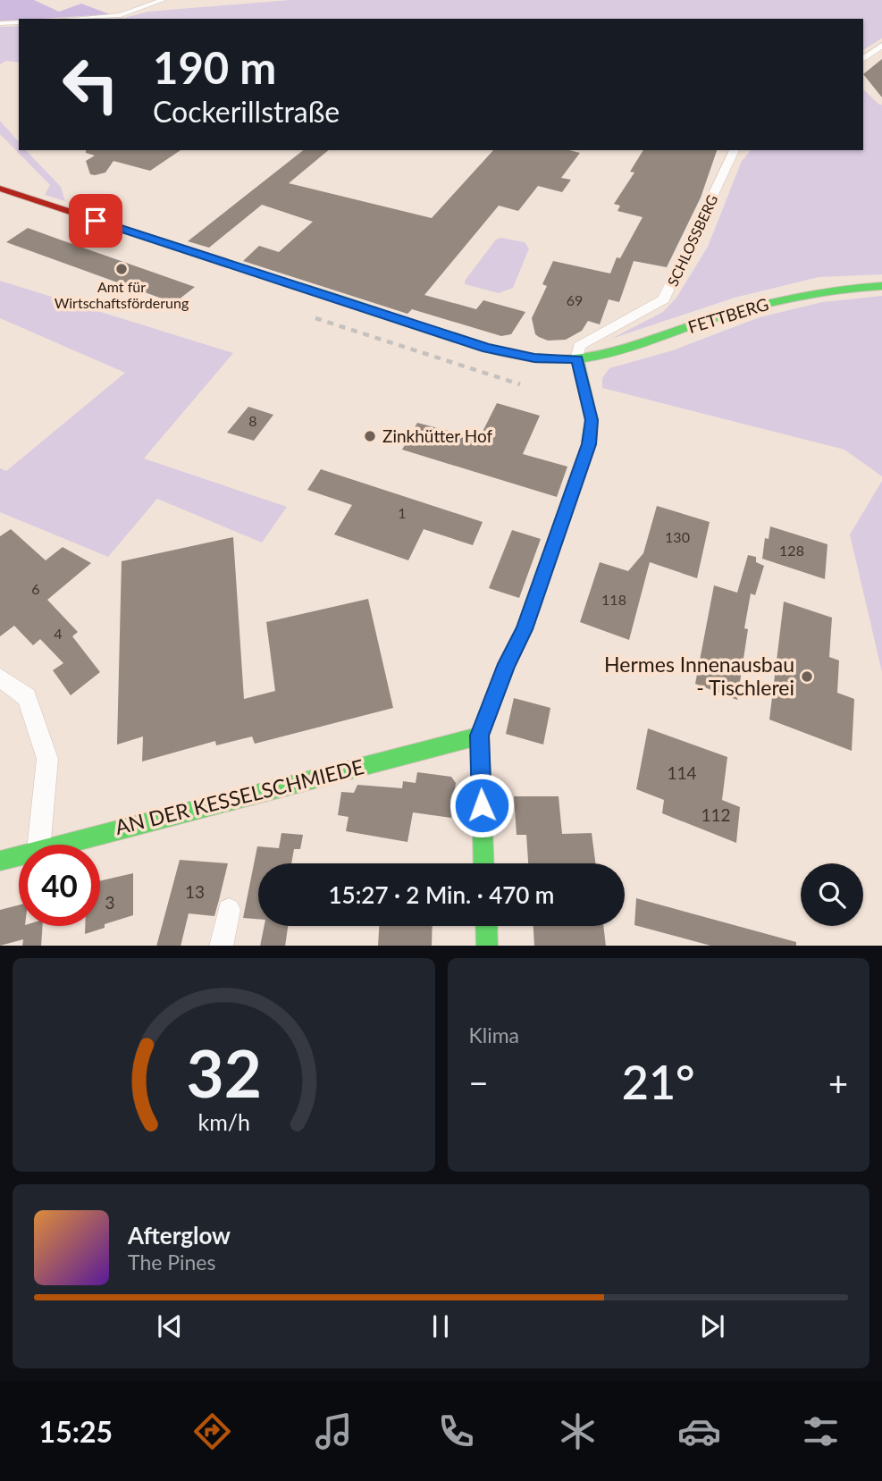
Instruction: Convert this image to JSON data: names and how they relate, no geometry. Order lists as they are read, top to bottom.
{
  "streets": {
    "main road": ["FETTBERG", "AN DER KESSELSCHMIEDE"],
    "street": ["SCHLOSSBERG"]
  },
  "crossings": [
    ["SCHLOSSBERG", "FETTBERG"]
  ],
  "places": ["Amt für Wirtschaftsförderung", "Zinkhütter Hof", "Hermes Innenausbau - Tischlerei"],
  "house_numbers": [
    "69",
    "8",
    "1",
    "130",
    "128",
    "6",
    "118",
    "4",
    "114",
    "112",
    "13",
    "3"
  ],
  "page": {
    "turn": ["190 m", "Cockerillstraße"],
    "limit": "40",
    "trip": "15:27 · 2 Min. · 470 m",
    "tile": "Klima",
    "heat": ["−", "21°", "+"],
    "song": ["Afterglow", "The Pines"],
    "tabs": "15:25",
    "gauge": ["32", "km/h"]
  }
}
